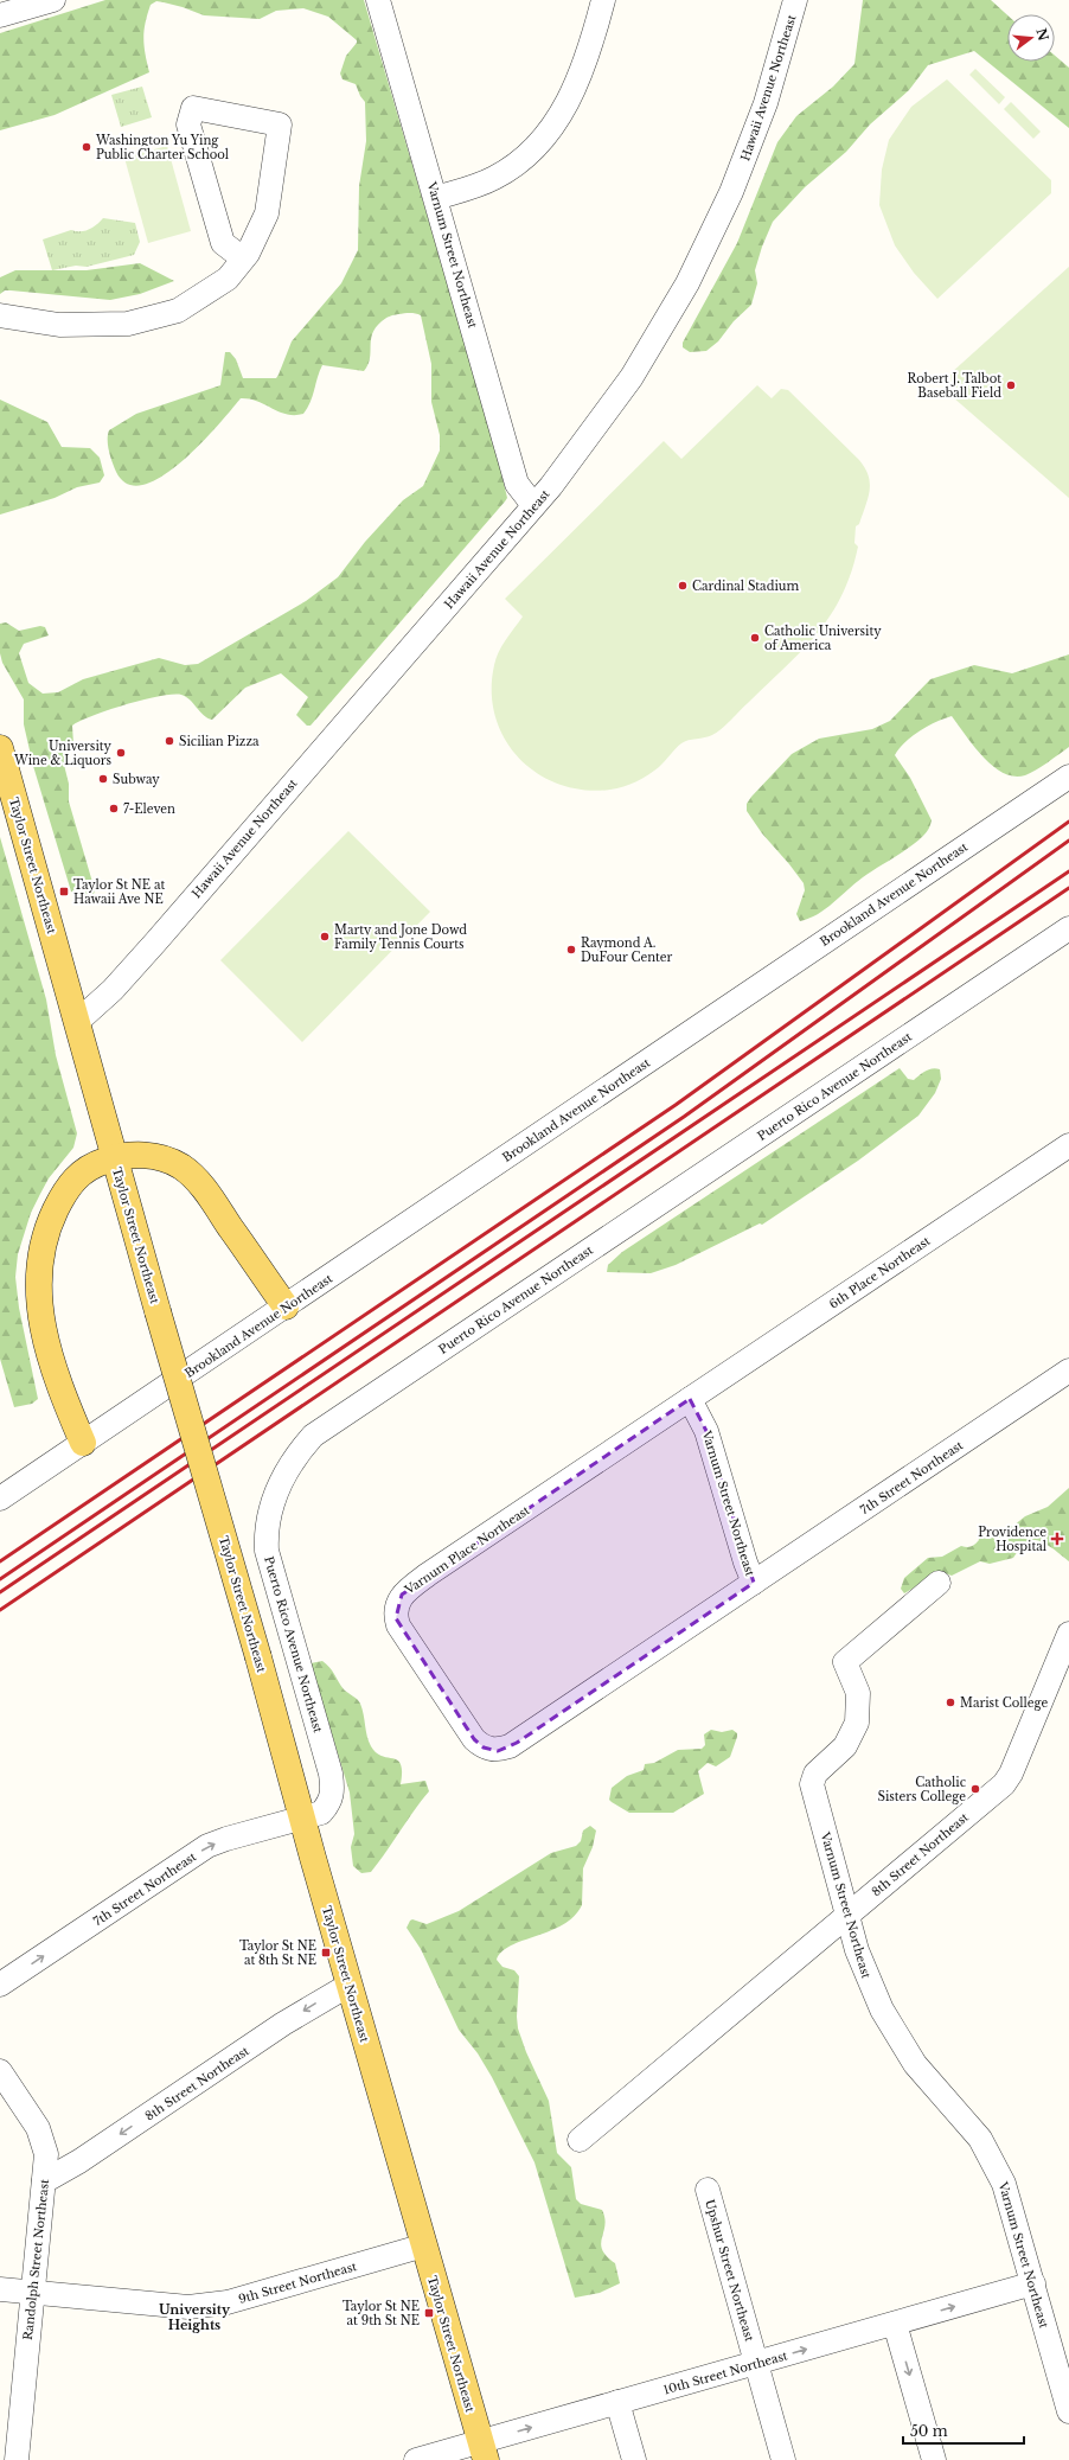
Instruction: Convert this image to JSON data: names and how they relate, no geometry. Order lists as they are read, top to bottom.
{
  "streets": {
    "main road": ["Taylor Street Northeast"],
    "street": [
      "Hawaii Avenue Northeast",
      "Varnum Street Northeast",
      "Brookland Avenue Northeast",
      "Puerto Rico Avenue Northeast",
      "6th Place Northeast",
      "7th Street Northeast",
      "Varnum Place Northeast",
      "8th Street Northeast",
      "Randolph Street Northeast",
      "Upshur Street Northeast",
      "9th Street Northeast",
      "10th Street Northeast"
    ]
  },
  "crossings": [
    ["Hawaii Avenue Northeast", "Varnum Street Northeast"],
    ["Hawaii Avenue Northeast", "Taylor Street Northeast"],
    ["Varnum Street Northeast", "6th Place Northeast"],
    ["Varnum Street Northeast", "7th Street Northeast"],
    ["Varnum Street Northeast", "Varnum Place Northeast"],
    ["Varnum Street Northeast", "8th Street Northeast"],
    ["Varnum Street Northeast", "10th Street Northeast"],
    ["Taylor Street Northeast", "Puerto Rico Avenue Northeast"],
    ["Taylor Street Northeast", "7th Street Northeast"],
    ["Taylor Street Northeast", "8th Street Northeast"],
    ["Taylor Street Northeast", "9th Street Northeast"],
    ["Taylor Street Northeast", "10th Street Northeast"],
    ["Puerto Rico Avenue Northeast", "7th Street Northeast"],
    ["6th Place Northeast", "Varnum Place Northeast"],
    ["7th Street Northeast", "Varnum Place Northeast"],
    ["8th Street Northeast", "Randolph Street Northeast"],
    ["Randolph Street Northeast", "9th Street Northeast"],
    ["Upshur Street Northeast", "10th Street Northeast"]
  ],
  "one_way": ["7th Street Northeast", "10th Street Northeast"],
  "districts": ["University Heights"],
  "places": {
    "other": [
      "Washington Yu Ying Public Charter School",
      "Robert J. Talbot Baseball Field",
      "Cardinal Stadium",
      "Catholic University of America",
      "Sicilian Pizza",
      "University Wine & Liquors",
      "Subway",
      "7-Eleven",
      "Marty and Jone Dowd Family Tennis Courts",
      "Raymond A. DuFour Center",
      "Marist College",
      "Catholic Sisters College"
    ],
    "transit": ["Taylor St NE at Hawaii Ave NE", "Taylor St NE at 8th St NE", "Taylor St NE at 9th St NE"],
    "health": ["Providence Hospital"]
  },
  "scale_bar": "50 m",
  "north": "right"
}
